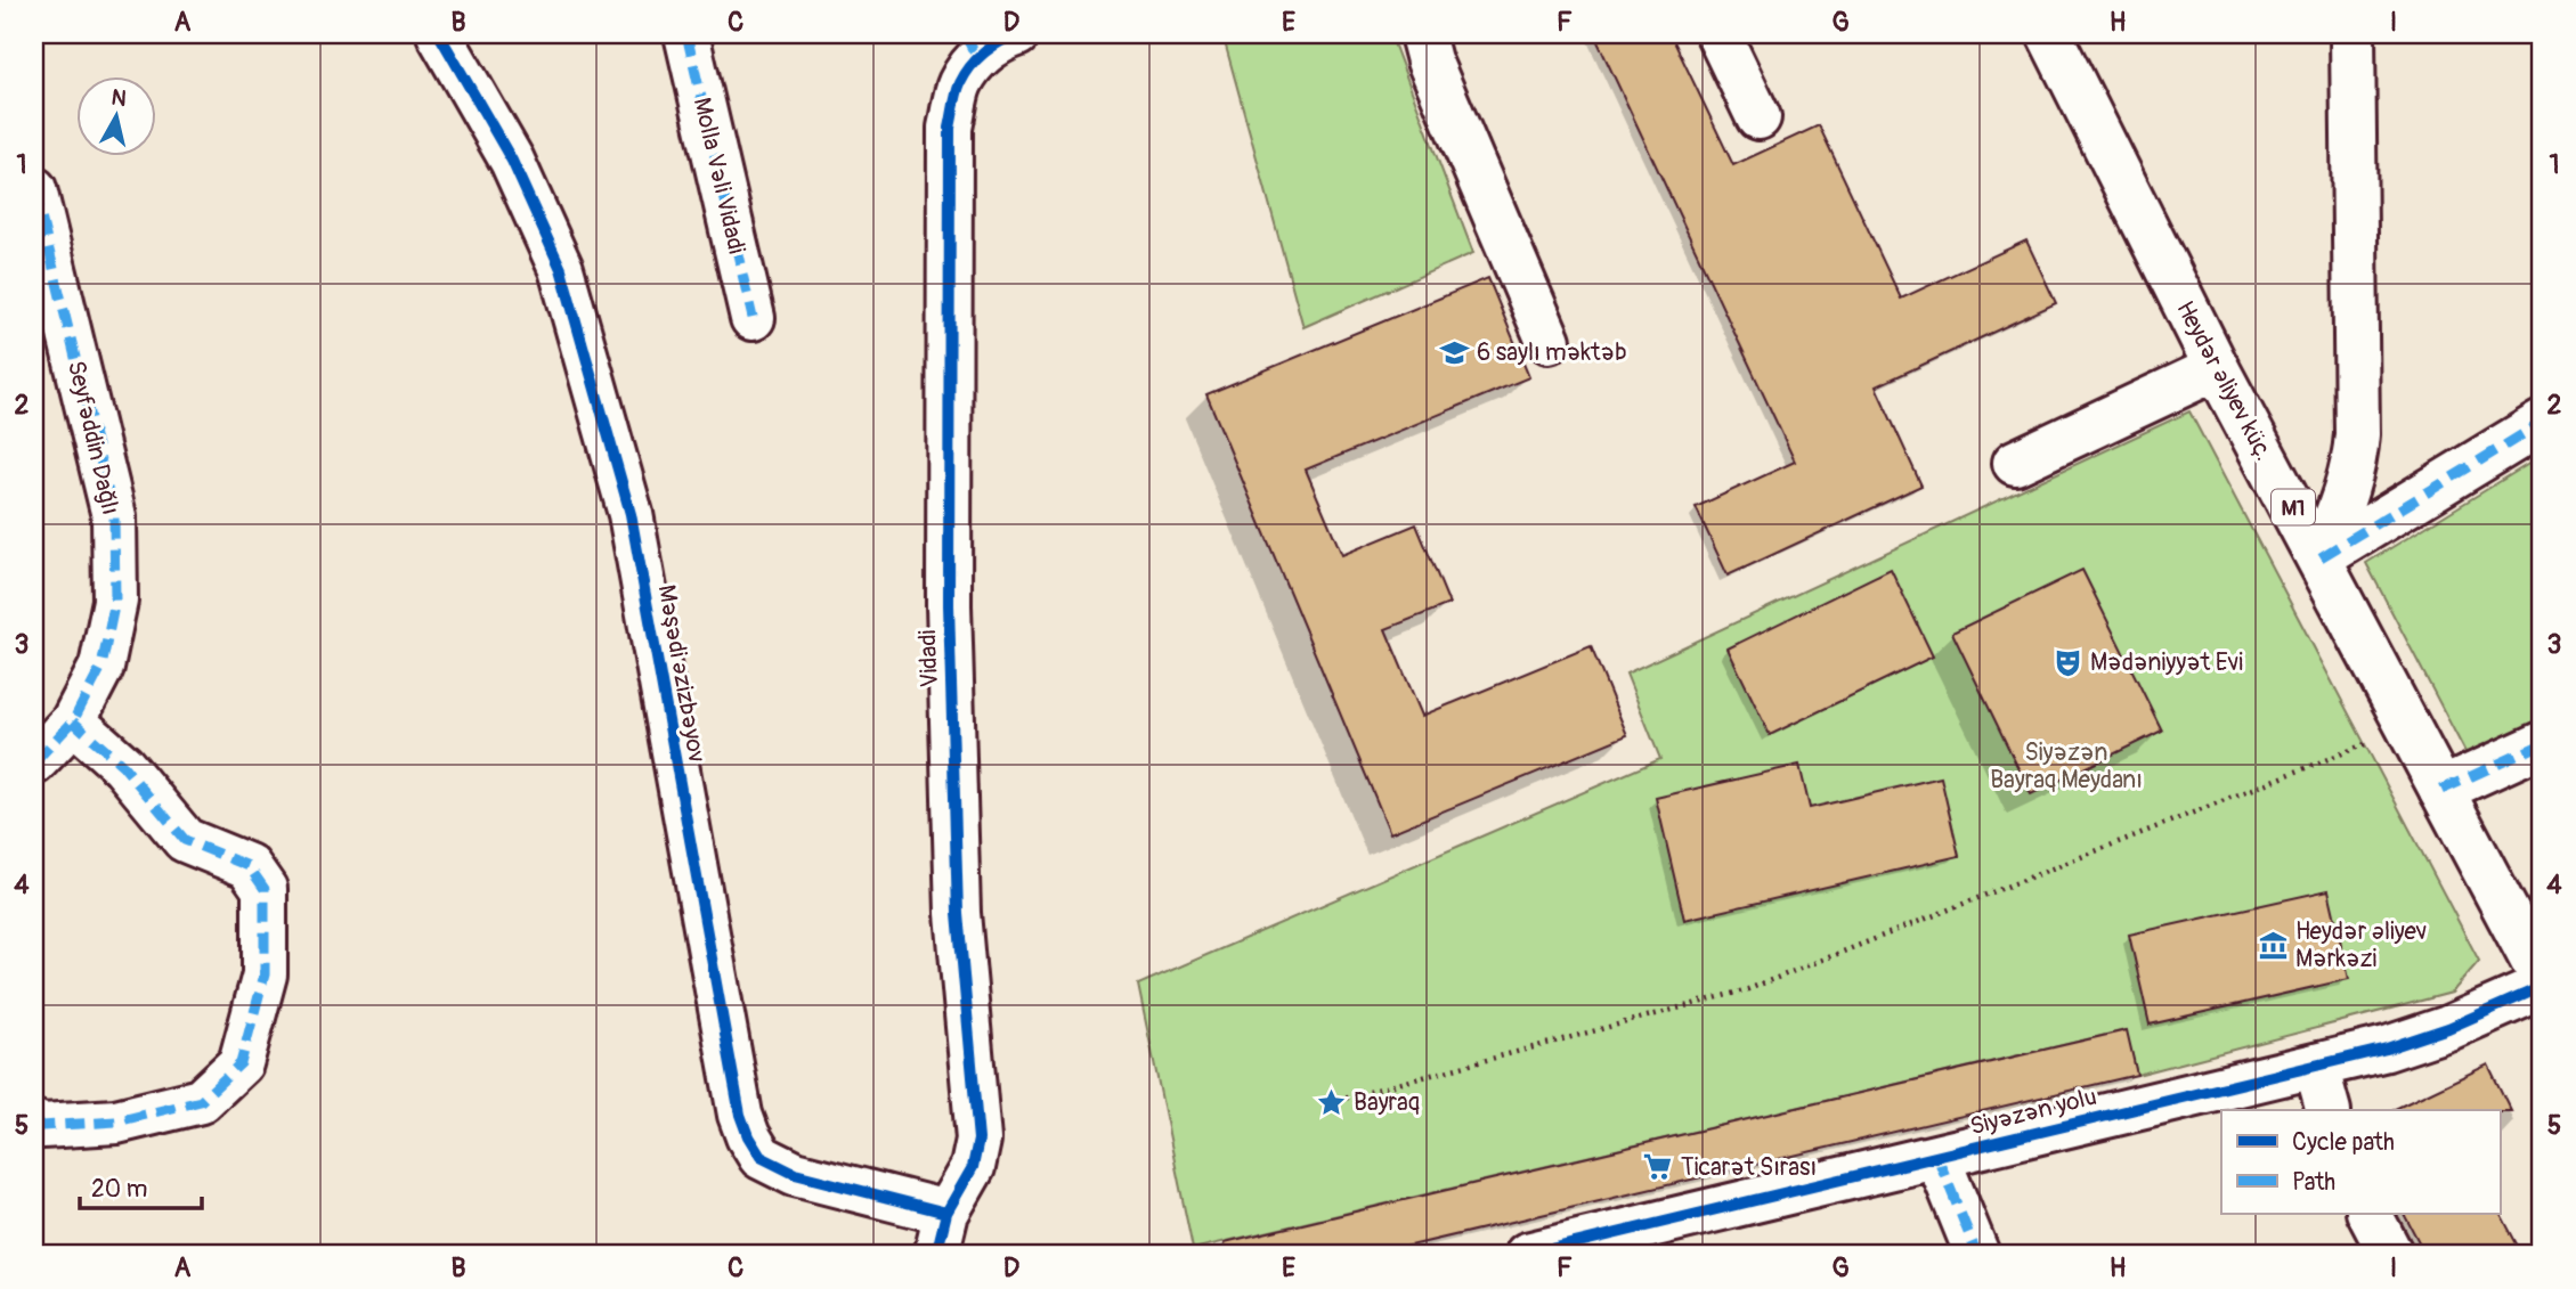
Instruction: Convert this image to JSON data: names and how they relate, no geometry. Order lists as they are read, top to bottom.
{
  "streets": {
    "street": [
      "Molla Vəli Vidadi",
      "Heydər Əliyev küç.",
      "Seyfəddin Dağlı",
      "M1",
      "Vidadi",
      "Məşədi Əzizbəyov",
      "Siyəzən yolu"
    ]
  },
  "crossings": [
    ["Vidadi", "Məşədi Əzizbəyov"]
  ],
  "parks": ["Siyəzən Bayraq Meydanı"],
  "places": {
    "school or university": ["6 saylı məktəb"],
    "theatre": ["Mədəniyyət Evi"],
    "museum": ["Heydər Əliyev Mərkəzi"],
    "place": ["Bayraq"],
    "supermarket": ["Ticarət Sırası"]
  },
  "legend": ["Cycle path", "Path"],
  "scale_bar": "20 m",
  "north": "top",
  "grid": {
    "columns": [
      "A",
      "B",
      "C",
      "D",
      "E",
      "F",
      "G",
      "H",
      "I"
    ],
    "rows": [
      "1",
      "2",
      "3",
      "4",
      "5"
    ]
  }
}
